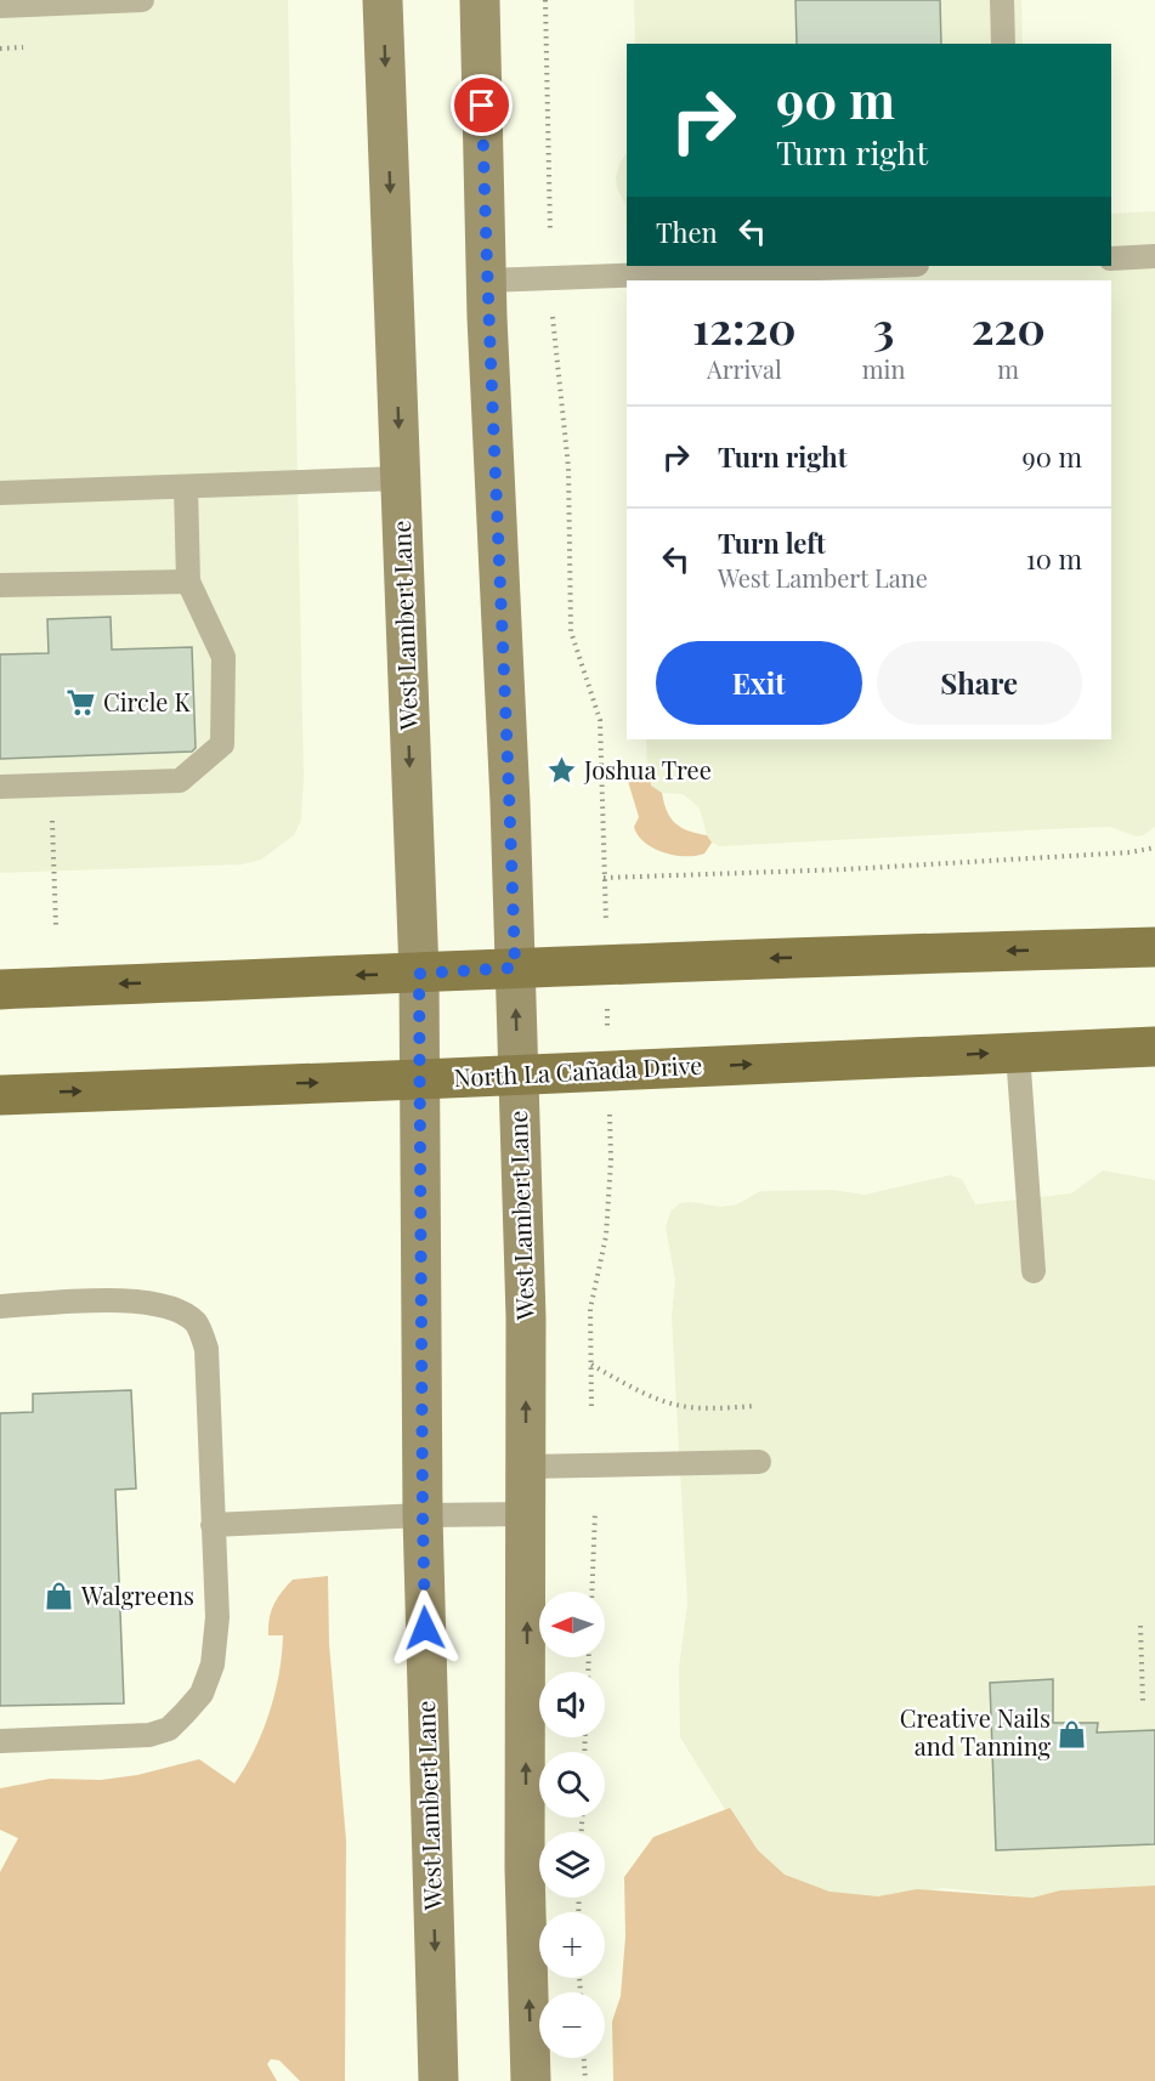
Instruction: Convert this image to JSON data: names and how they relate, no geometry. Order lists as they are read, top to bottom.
{
  "streets": {
    "main road": ["West Lambert Lane", "North La Cañada Drive"]
  },
  "crossings": [
    ["West Lambert Lane", "North La Cañada Drive"]
  ],
  "places": {
    "supermarket": ["Circle K"],
    "place": ["Joshua Tree"],
    "shop": ["Walgreens", "Creative Nails and Tanning"]
  },
  "north": "left",
  "page": {
    "turn": ["90 m", "Turn right"],
    "then": "Then",
    "eta": [
      "12:20",
      "Arrival",
      "3",
      "min",
      "220",
      "m"
    ],
    "list": [
      {
        "name": "Turn right",
        "value": "90 m"
      },
      {
        "name": "Turn left",
        "note": "West Lambert Lane",
        "value": "10 m"
      }
    ],
    "buttons": ["Exit", "Share"],
    "map_buttons": ["+", "−"]
  }
}
